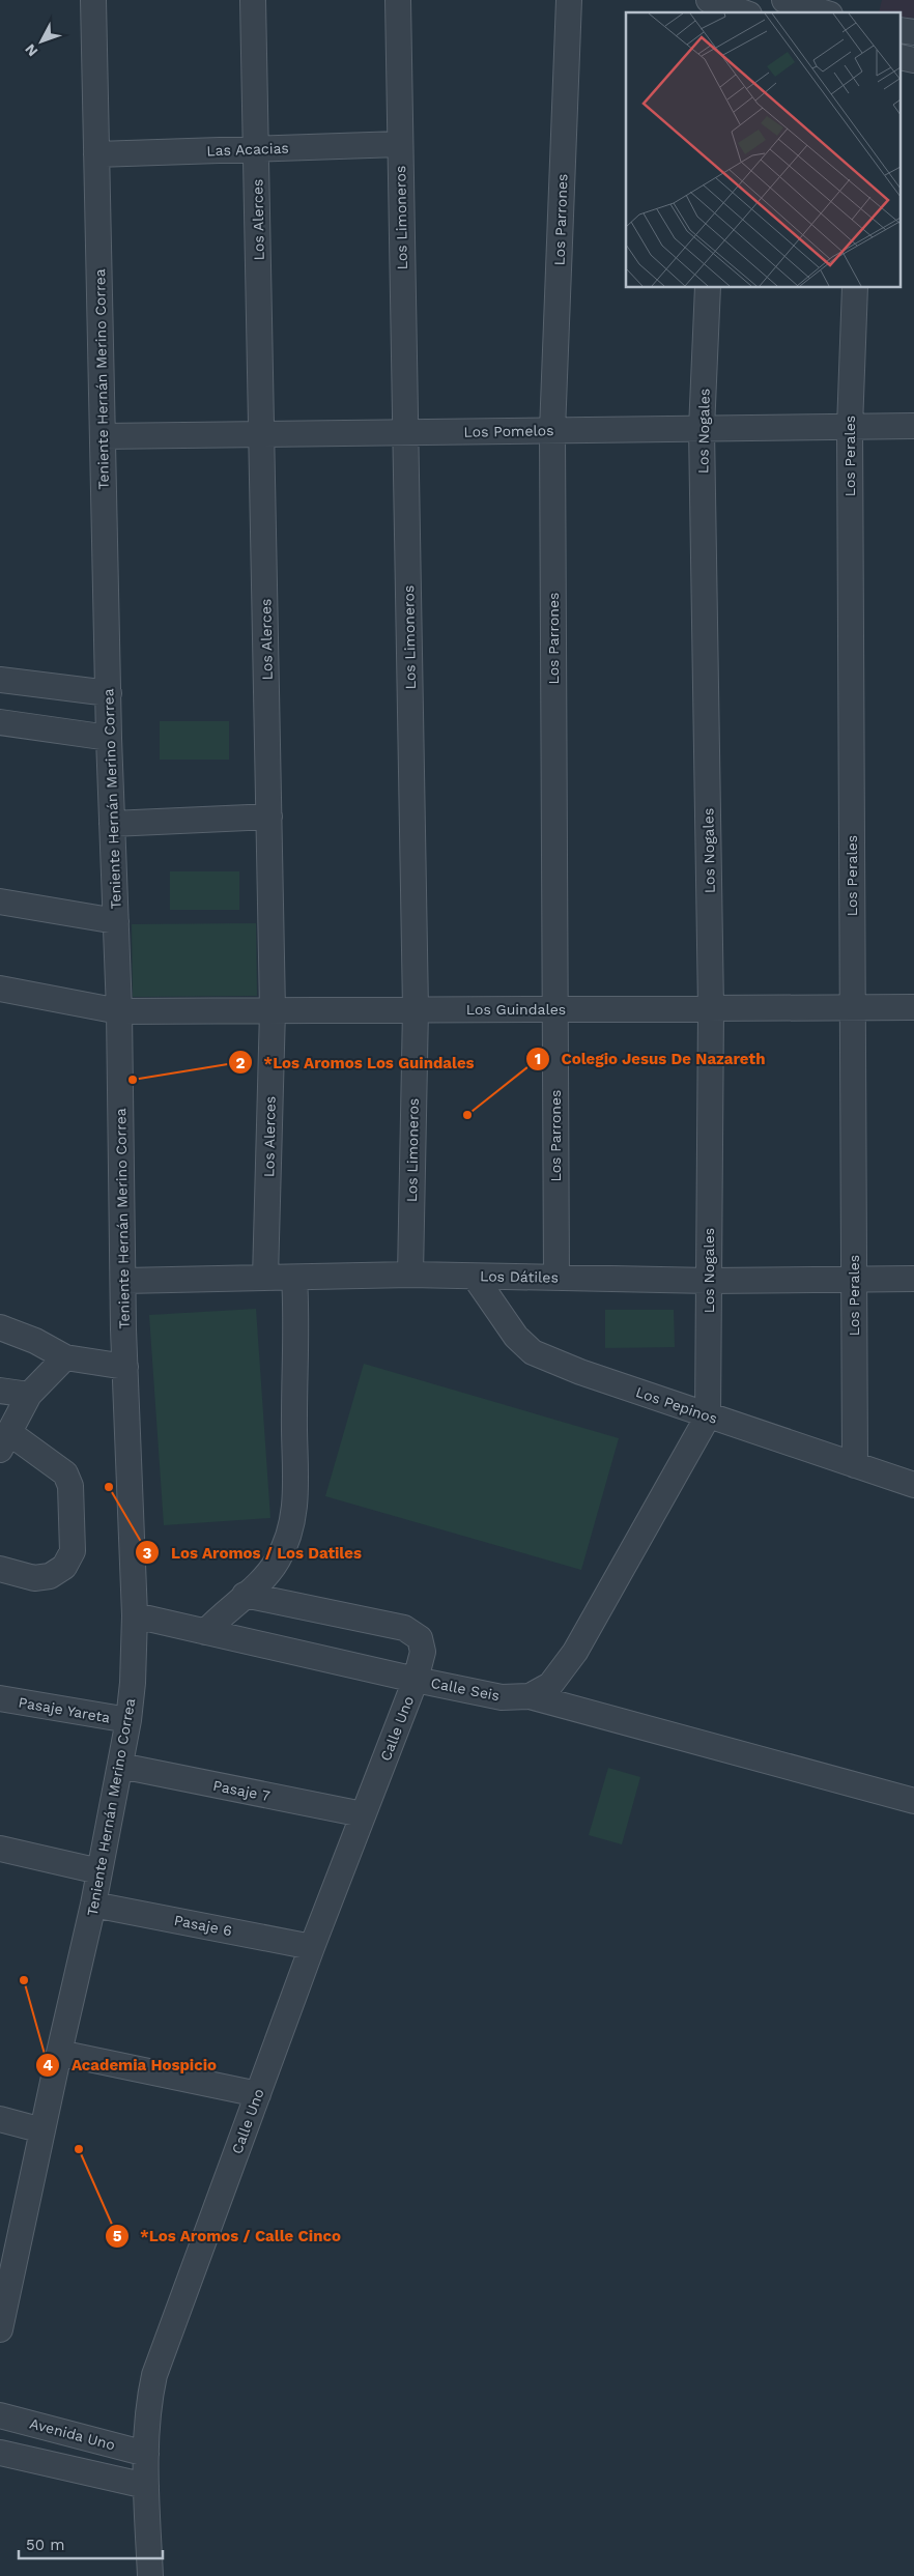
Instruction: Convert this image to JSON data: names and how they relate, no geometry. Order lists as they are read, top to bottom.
{
  "streets": {
    "street": [
      "Las Acacias",
      "Los Limoneros",
      "Los Alerces",
      "Los Parrones",
      "Teniente Hernán Merino Correa",
      "Los Pomelos",
      "Los Nogales",
      "Los Perales",
      "Los Guindales",
      "Los Dátiles",
      "Los Pepinos",
      "Calle Seis",
      "Pasaje Yareta",
      "Calle Uno",
      "Pasaje 7",
      "Pasaje 6",
      "Avenida Uno"
    ]
  },
  "crossings": [
    ["Las Acacias", "Los Limoneros"],
    ["Las Acacias", "Los Alerces"],
    ["Las Acacias", "Teniente Hernán Merino Correa"],
    ["Los Limoneros", "Los Pomelos"],
    ["Los Limoneros", "Los Guindales"],
    ["Los Limoneros", "Los Dátiles"],
    ["Los Alerces", "Los Pomelos"],
    ["Los Alerces", "Los Guindales"],
    ["Los Alerces", "Los Dátiles"],
    ["Los Parrones", "Los Pomelos"],
    ["Los Parrones", "Los Guindales"],
    ["Los Parrones", "Los Dátiles"],
    ["Teniente Hernán Merino Correa", "Los Pomelos"],
    ["Teniente Hernán Merino Correa", "Los Guindales"],
    ["Teniente Hernán Merino Correa", "Los Dátiles"],
    ["Teniente Hernán Merino Correa", "Calle Seis"],
    ["Teniente Hernán Merino Correa", "Pasaje Yareta"],
    ["Teniente Hernán Merino Correa", "Pasaje 7"],
    ["Teniente Hernán Merino Correa", "Pasaje 6"],
    ["Los Pomelos", "Los Nogales"],
    ["Los Pomelos", "Los Perales"],
    ["Los Nogales", "Los Guindales"],
    ["Los Nogales", "Los Dátiles"],
    ["Los Nogales", "Los Pepinos"],
    ["Los Nogales", "Calle Seis"],
    ["Los Perales", "Los Guindales"],
    ["Los Perales", "Los Dátiles"],
    ["Los Perales", "Los Pepinos"],
    ["Los Dátiles", "Los Pepinos"],
    ["Los Pepinos", "Calle Seis"],
    ["Calle Seis", "Calle Uno"],
    ["Calle Uno", "Pasaje 7"],
    ["Calle Uno", "Pasaje 6"],
    ["Calle Uno", "Avenida Uno"]
  ],
  "places": [
    "*Los Aromos Los Guindales",
    "Colegio Jesus De Nazareth",
    "Los Aromos / Los Datiles",
    "Academia Hospicio",
    "*Los Aromos / Calle Cinco"
  ],
  "scale_bar": "50 m",
  "north": "bottom left"
}
